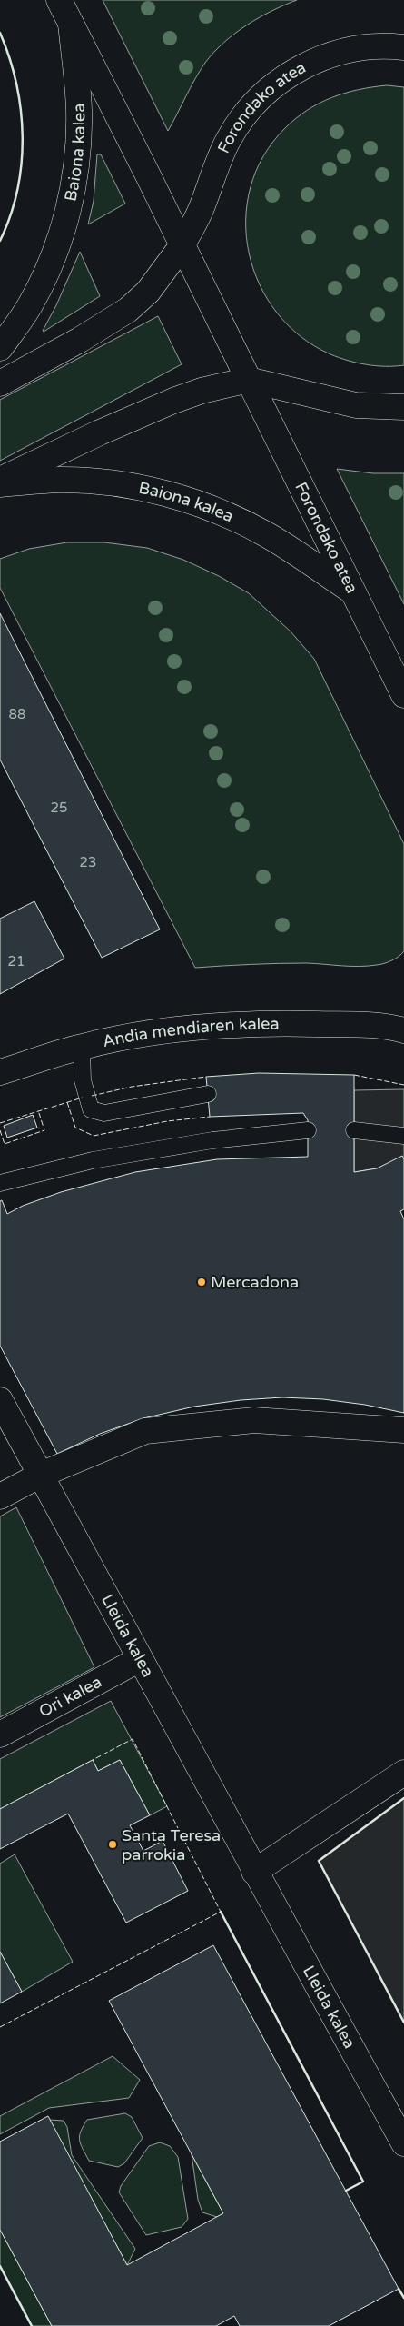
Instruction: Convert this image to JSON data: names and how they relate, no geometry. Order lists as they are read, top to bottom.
{
  "streets": {
    "street": [
      "Forondako atea",
      "Baiona kalea",
      "Andia mendiaren kalea",
      "Lleida kalea",
      "Ori kalea"
    ]
  },
  "crossings": [
    ["Forondako atea", "Baiona kalea"],
    ["Lleida kalea", "Ori kalea"]
  ],
  "places": ["Mercadona", "Santa Teresa parrokia"],
  "house_numbers": [
    "88",
    "25",
    "23",
    "21"
  ]
}
